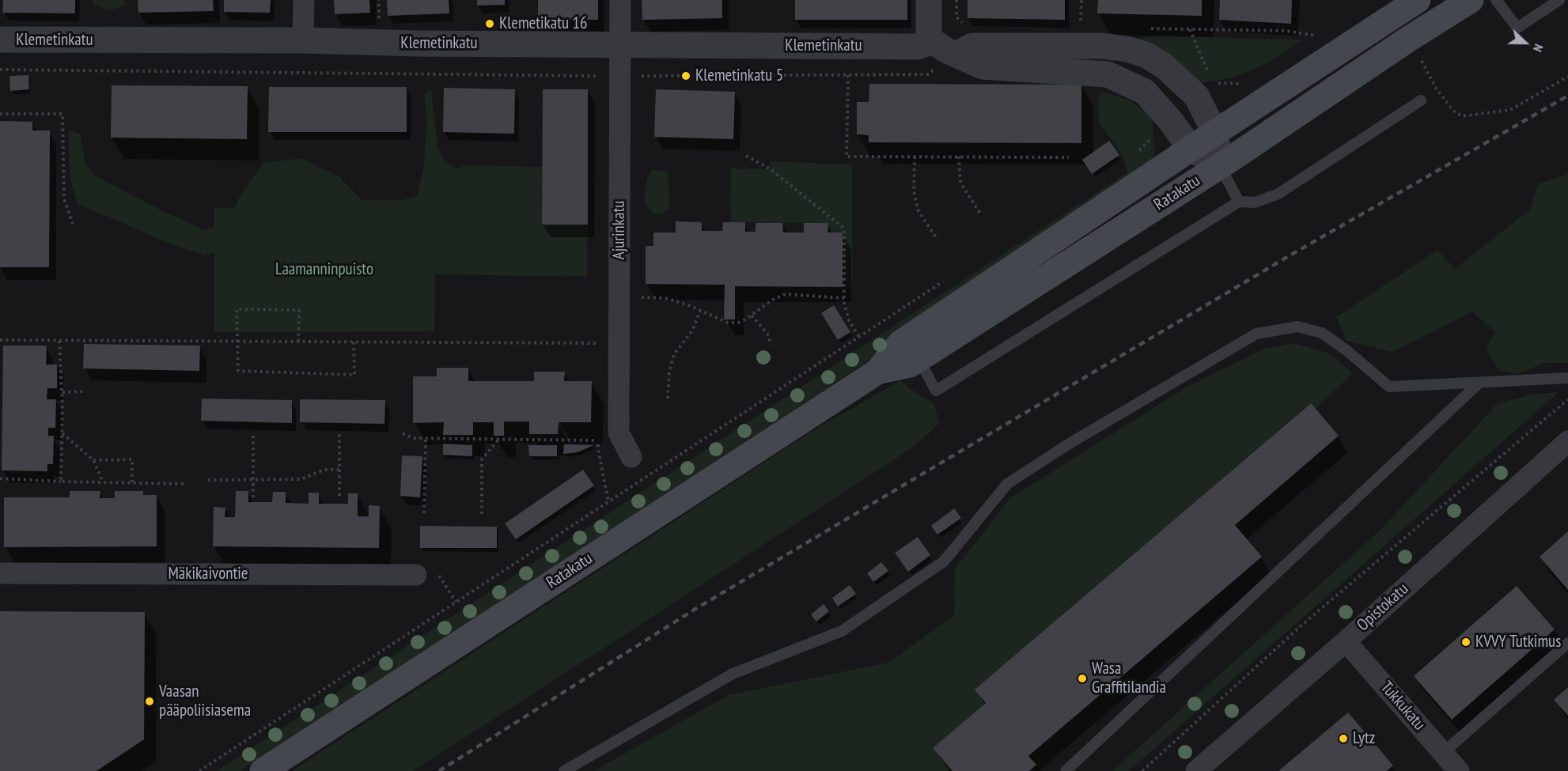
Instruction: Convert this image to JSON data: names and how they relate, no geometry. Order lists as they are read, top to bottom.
{
  "streets": {
    "main road": ["Ratakatu"],
    "street": [
      "Klemetinkatu",
      "Ajurinkatu",
      "Mäkikaivontie",
      "Opistokatu",
      "Tukkukatu"
    ]
  },
  "crossings": [
    ["Klemetinkatu", "Ajurinkatu"],
    ["Opistokatu", "Tukkukatu"]
  ],
  "parks": ["Laamanninpuisto"],
  "places": [
    "Klemetikatu 16",
    "Klemetinkatu 5",
    "KVVY Tutkimus",
    "Wasa Graffitilandia",
    "Vaasan pääpoliisiasema",
    "Lytz"
  ],
  "north": "right"
}
